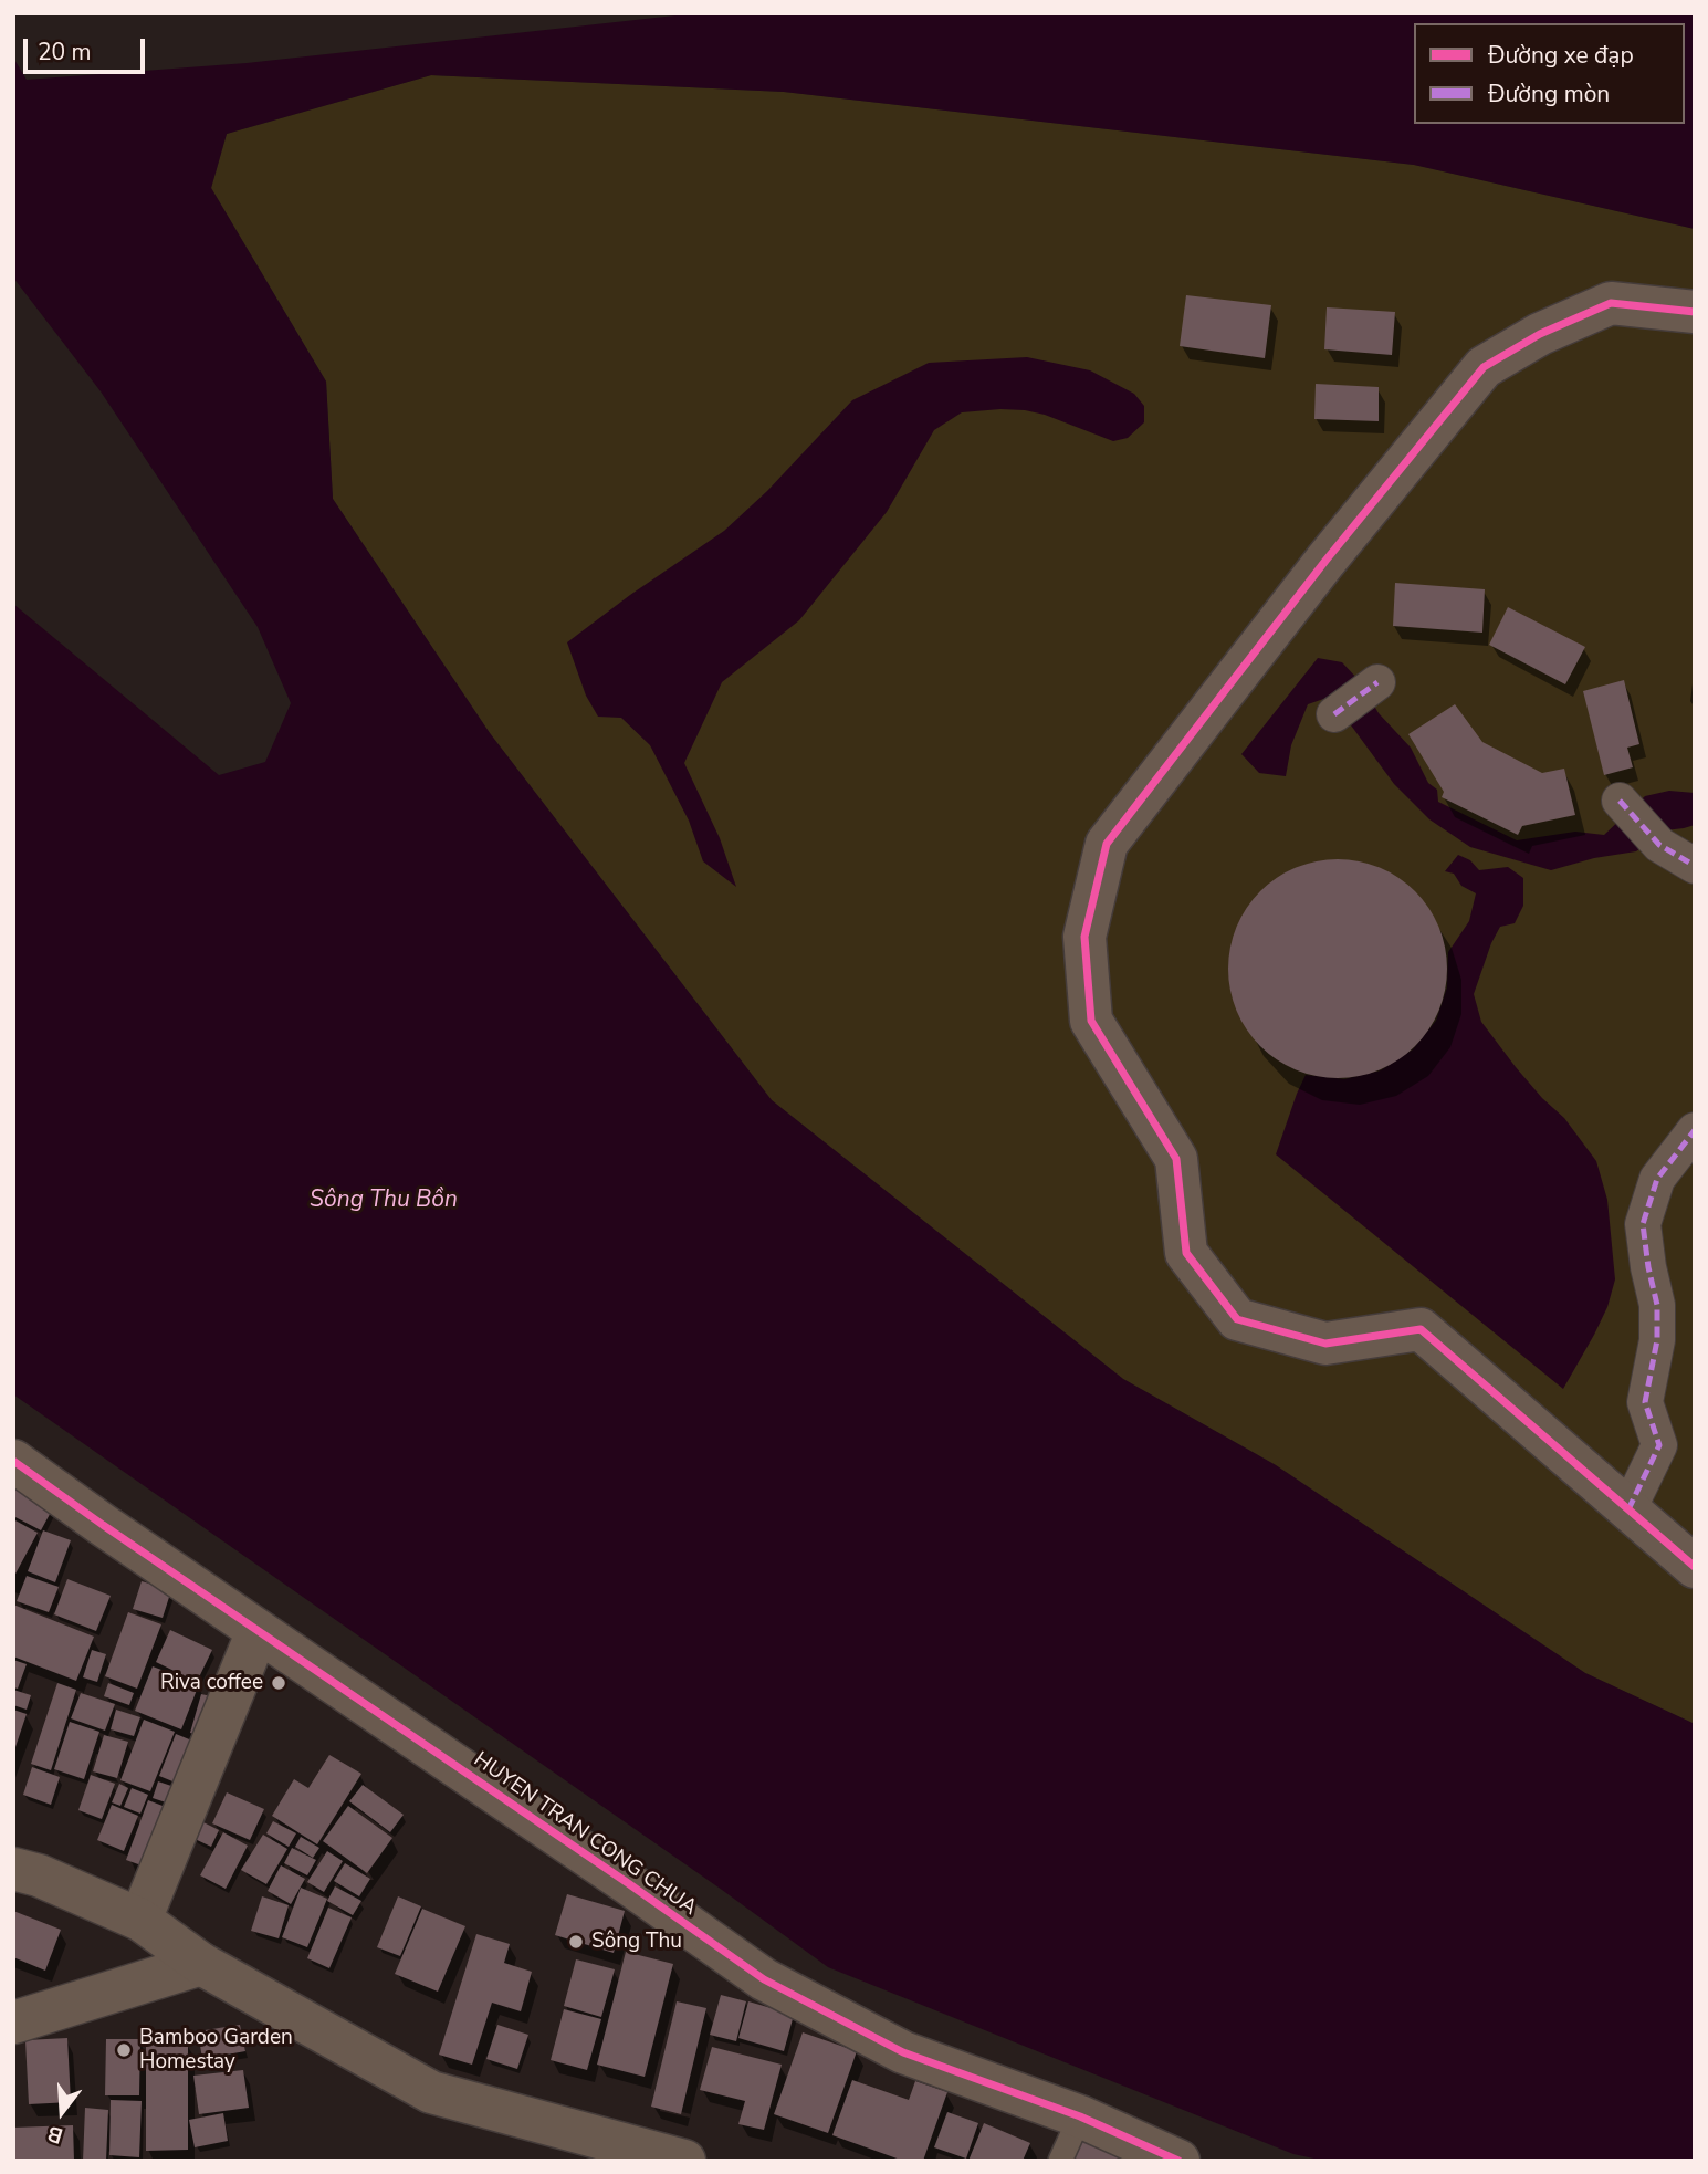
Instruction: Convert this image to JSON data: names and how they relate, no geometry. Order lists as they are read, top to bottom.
{
  "streets": {
    "street": ["HUYEN TRAN CONG CHUA"]
  },
  "water": ["Sông Thu Bồn"],
  "places": ["Riva coffee", "Sông Thu", "Bamboo Garden Homestay"],
  "legend": ["Đường xe đạp", "Đường mòn"],
  "scale_bar": "20 m",
  "north": "bottom"
}
